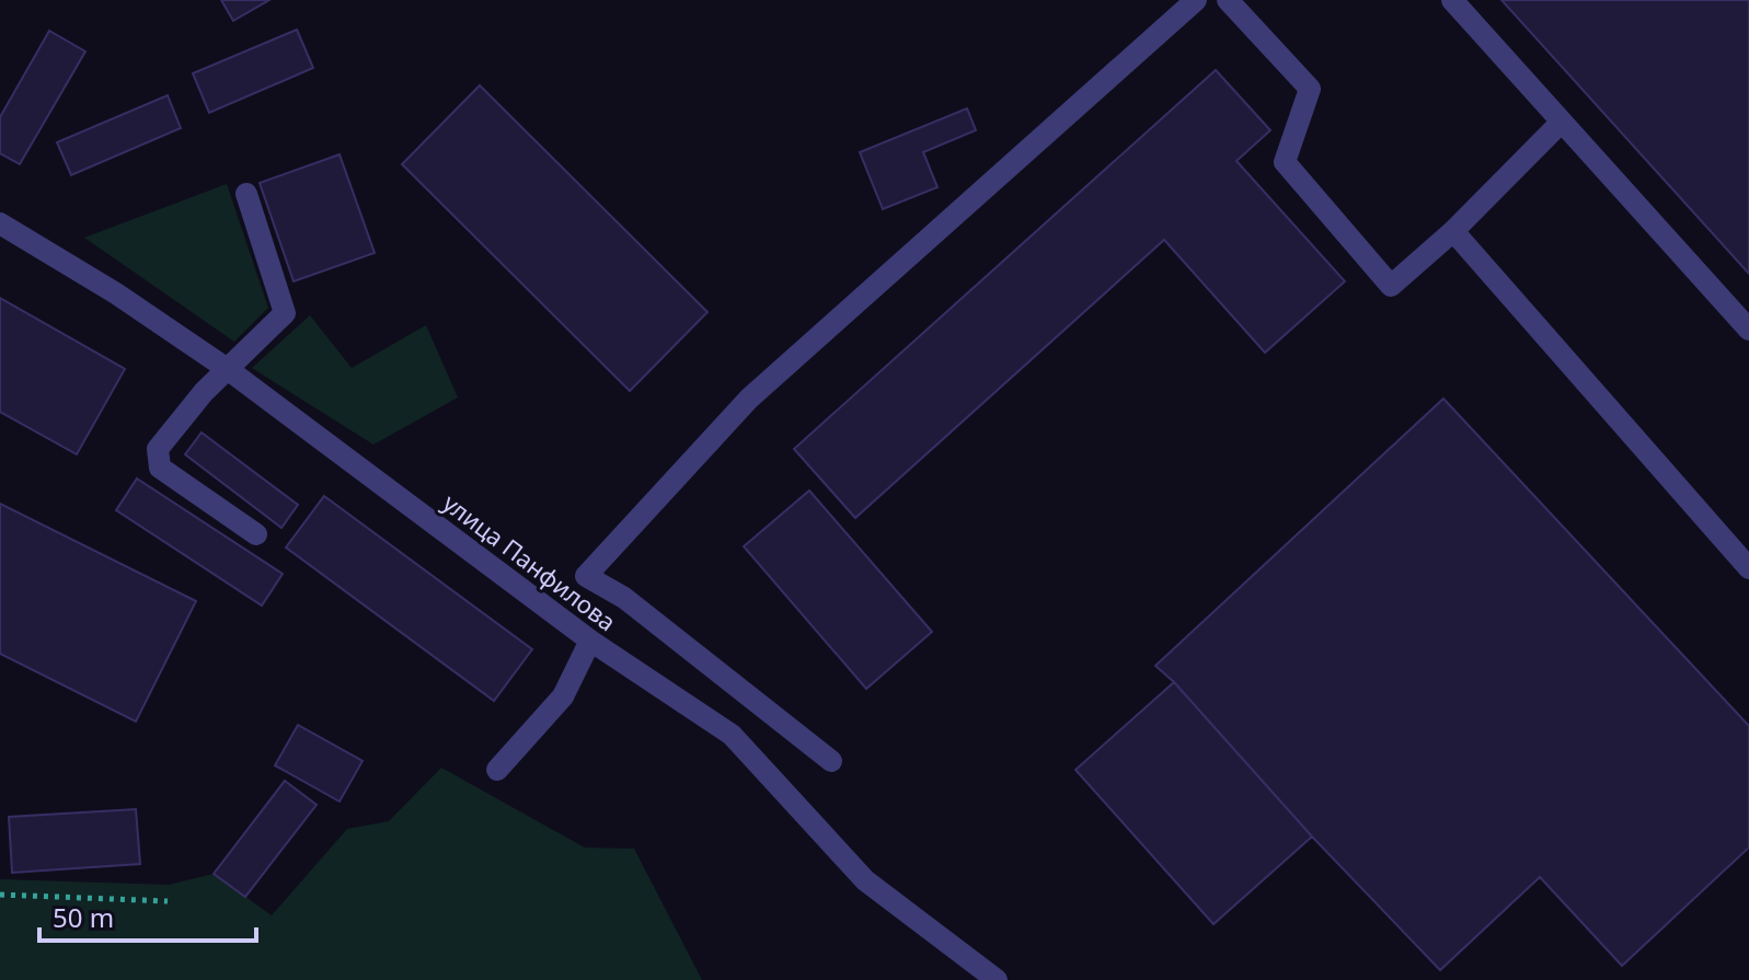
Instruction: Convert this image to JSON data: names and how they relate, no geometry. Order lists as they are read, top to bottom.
{
  "streets": {
    "street": ["улица Панфилова"]
  },
  "scale_bar": "50 m"
}
